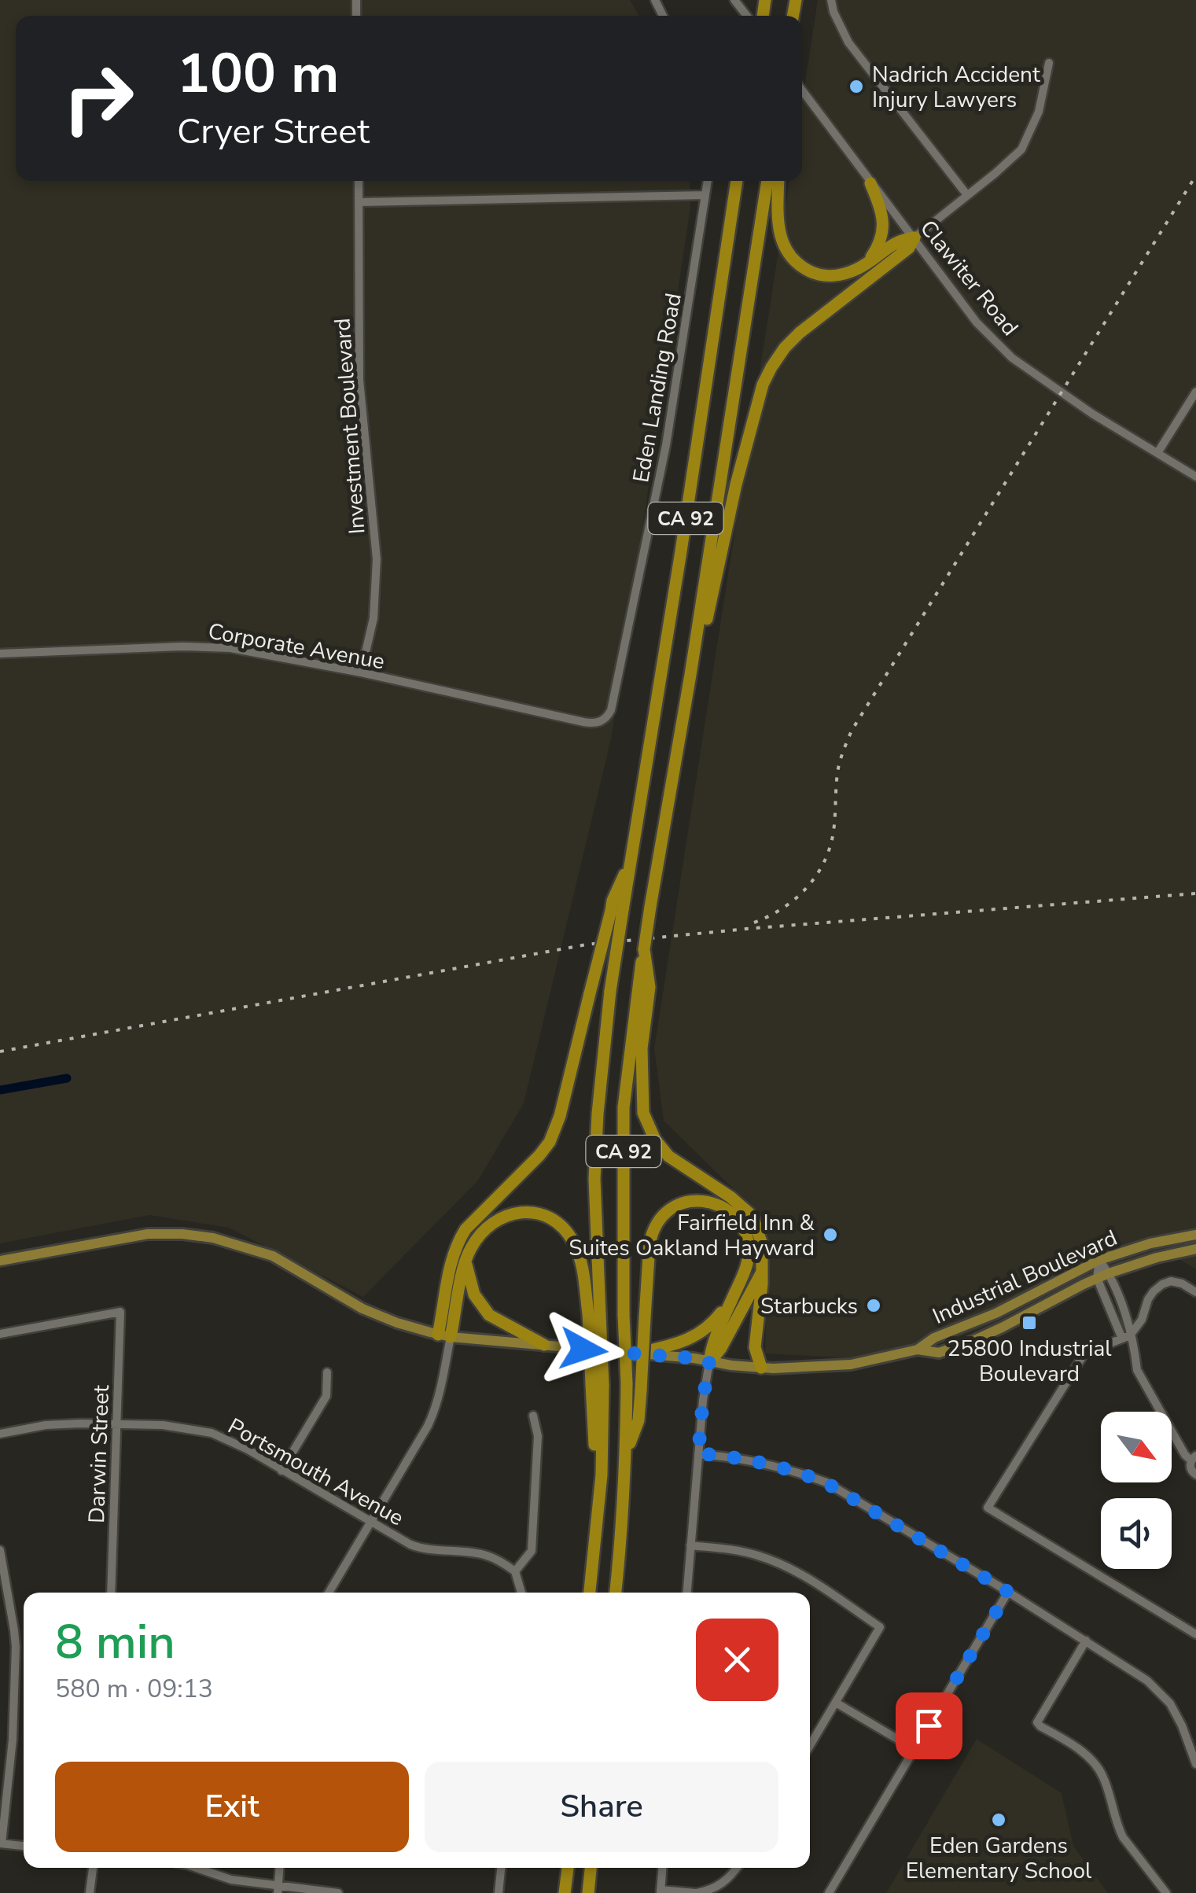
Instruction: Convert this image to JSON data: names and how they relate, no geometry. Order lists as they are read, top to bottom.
{
  "streets": {
    "highway": ["CA 92"],
    "main road": ["Industrial Boulevard"],
    "street": [
      "Clawiter Road",
      "Eden Landing Road",
      "Investment Boulevard",
      "Corporate Avenue",
      "Darwin Street",
      "Portsmouth Avenue"
    ]
  },
  "crossings": [
    ["Eden Landing Road", "Corporate Avenue"],
    ["Investment Boulevard", "Corporate Avenue"],
    ["Darwin Street", "Portsmouth Avenue"]
  ],
  "places": {
    "other": [
      "Nadrich Accident Injury Lawyers",
      "Fairfield Inn & Suites Oakland Hayward",
      "Starbucks",
      "Eden Gardens Elementary School"
    ],
    "transit": ["25800 Industrial Boulevard"]
  },
  "north": "bottom right",
  "page": {
    "turn": ["100 m", "Cryer Street"],
    "heading": ["8 min", "580 m · 09:13"],
    "buttons": ["Exit", "Share"]
  }
}
